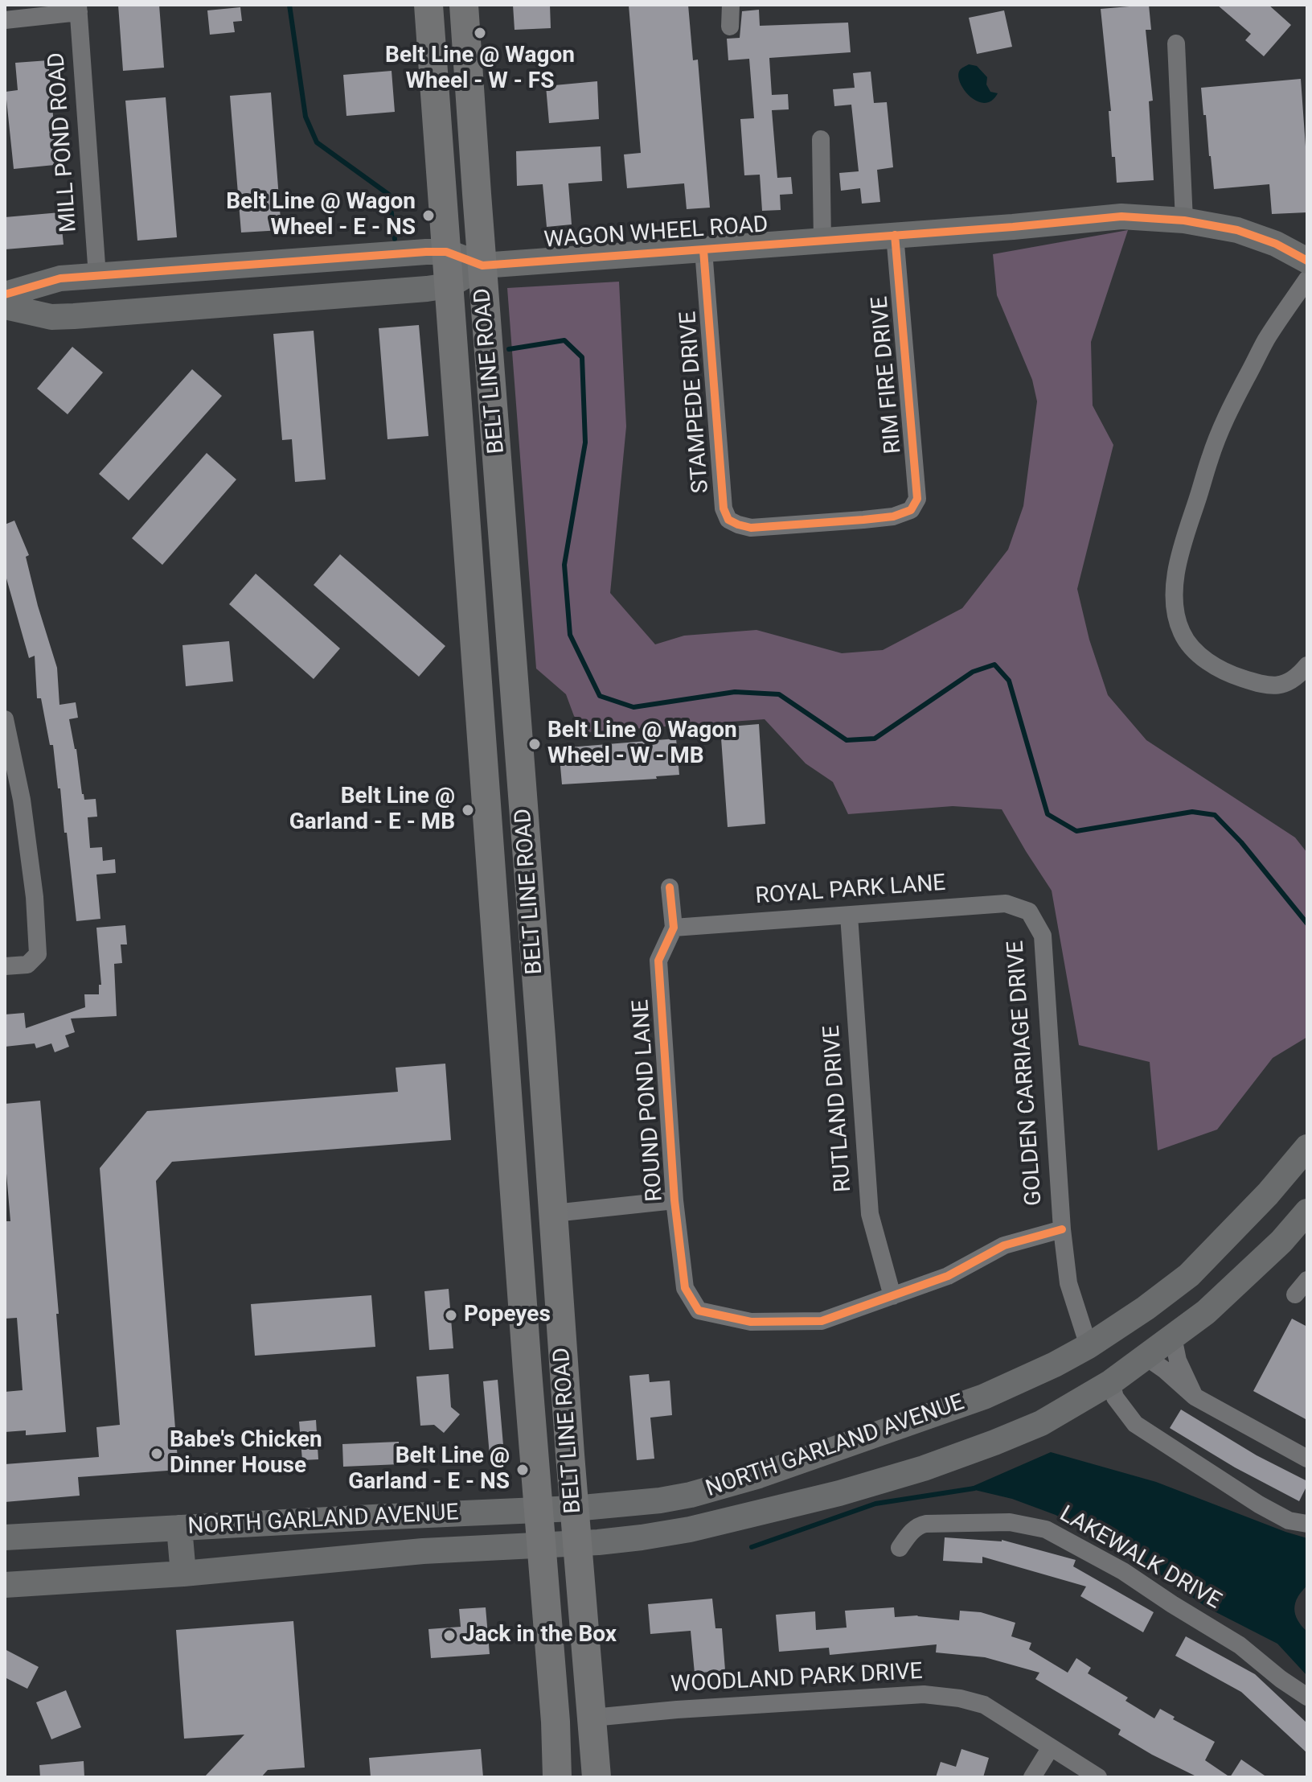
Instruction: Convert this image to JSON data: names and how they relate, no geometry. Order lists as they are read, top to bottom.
{
  "streets": {
    "main road": ["WAGON WHEEL ROAD", "BELT LINE ROAD", "NORTH GARLAND AVENUE"],
    "street": [
      "MILL POND ROAD",
      "RIM FIRE DRIVE",
      "STAMPEDE DRIVE",
      "ROYAL PARK LANE",
      "GOLDEN CARRIAGE DRIVE",
      "ROUND POND LANE",
      "RUTLAND DRIVE",
      "LAKEWALK DRIVE",
      "WOODLAND PARK DRIVE"
    ]
  },
  "crossings": [
    ["MILL POND ROAD", "WAGON WHEEL ROAD"],
    ["WAGON WHEEL ROAD", "BELT LINE ROAD"],
    ["WAGON WHEEL ROAD", "RIM FIRE DRIVE"],
    ["WAGON WHEEL ROAD", "STAMPEDE DRIVE"],
    ["BELT LINE ROAD", "NORTH GARLAND AVENUE"],
    ["BELT LINE ROAD", "WOODLAND PARK DRIVE"],
    ["RIM FIRE DRIVE", "STAMPEDE DRIVE"],
    ["ROYAL PARK LANE", "GOLDEN CARRIAGE DRIVE"],
    ["ROYAL PARK LANE", "ROUND POND LANE"],
    ["ROYAL PARK LANE", "RUTLAND DRIVE"],
    ["GOLDEN CARRIAGE DRIVE", "NORTH GARLAND AVENUE"],
    ["ROUND POND LANE", "RUTLAND DRIVE"]
  ],
  "places": [
    "Belt Line @ Wagon Wheel - W - FS",
    "Belt Line @ Wagon Wheel - E - NS",
    "Belt Line @ Wagon Wheel - W - MB",
    "Belt Line @ Garland - E - MB",
    "Popeyes",
    "Babe's Chicken Dinner House",
    "Belt Line @ Garland - E - NS",
    "Jack in the Box"
  ]
}
